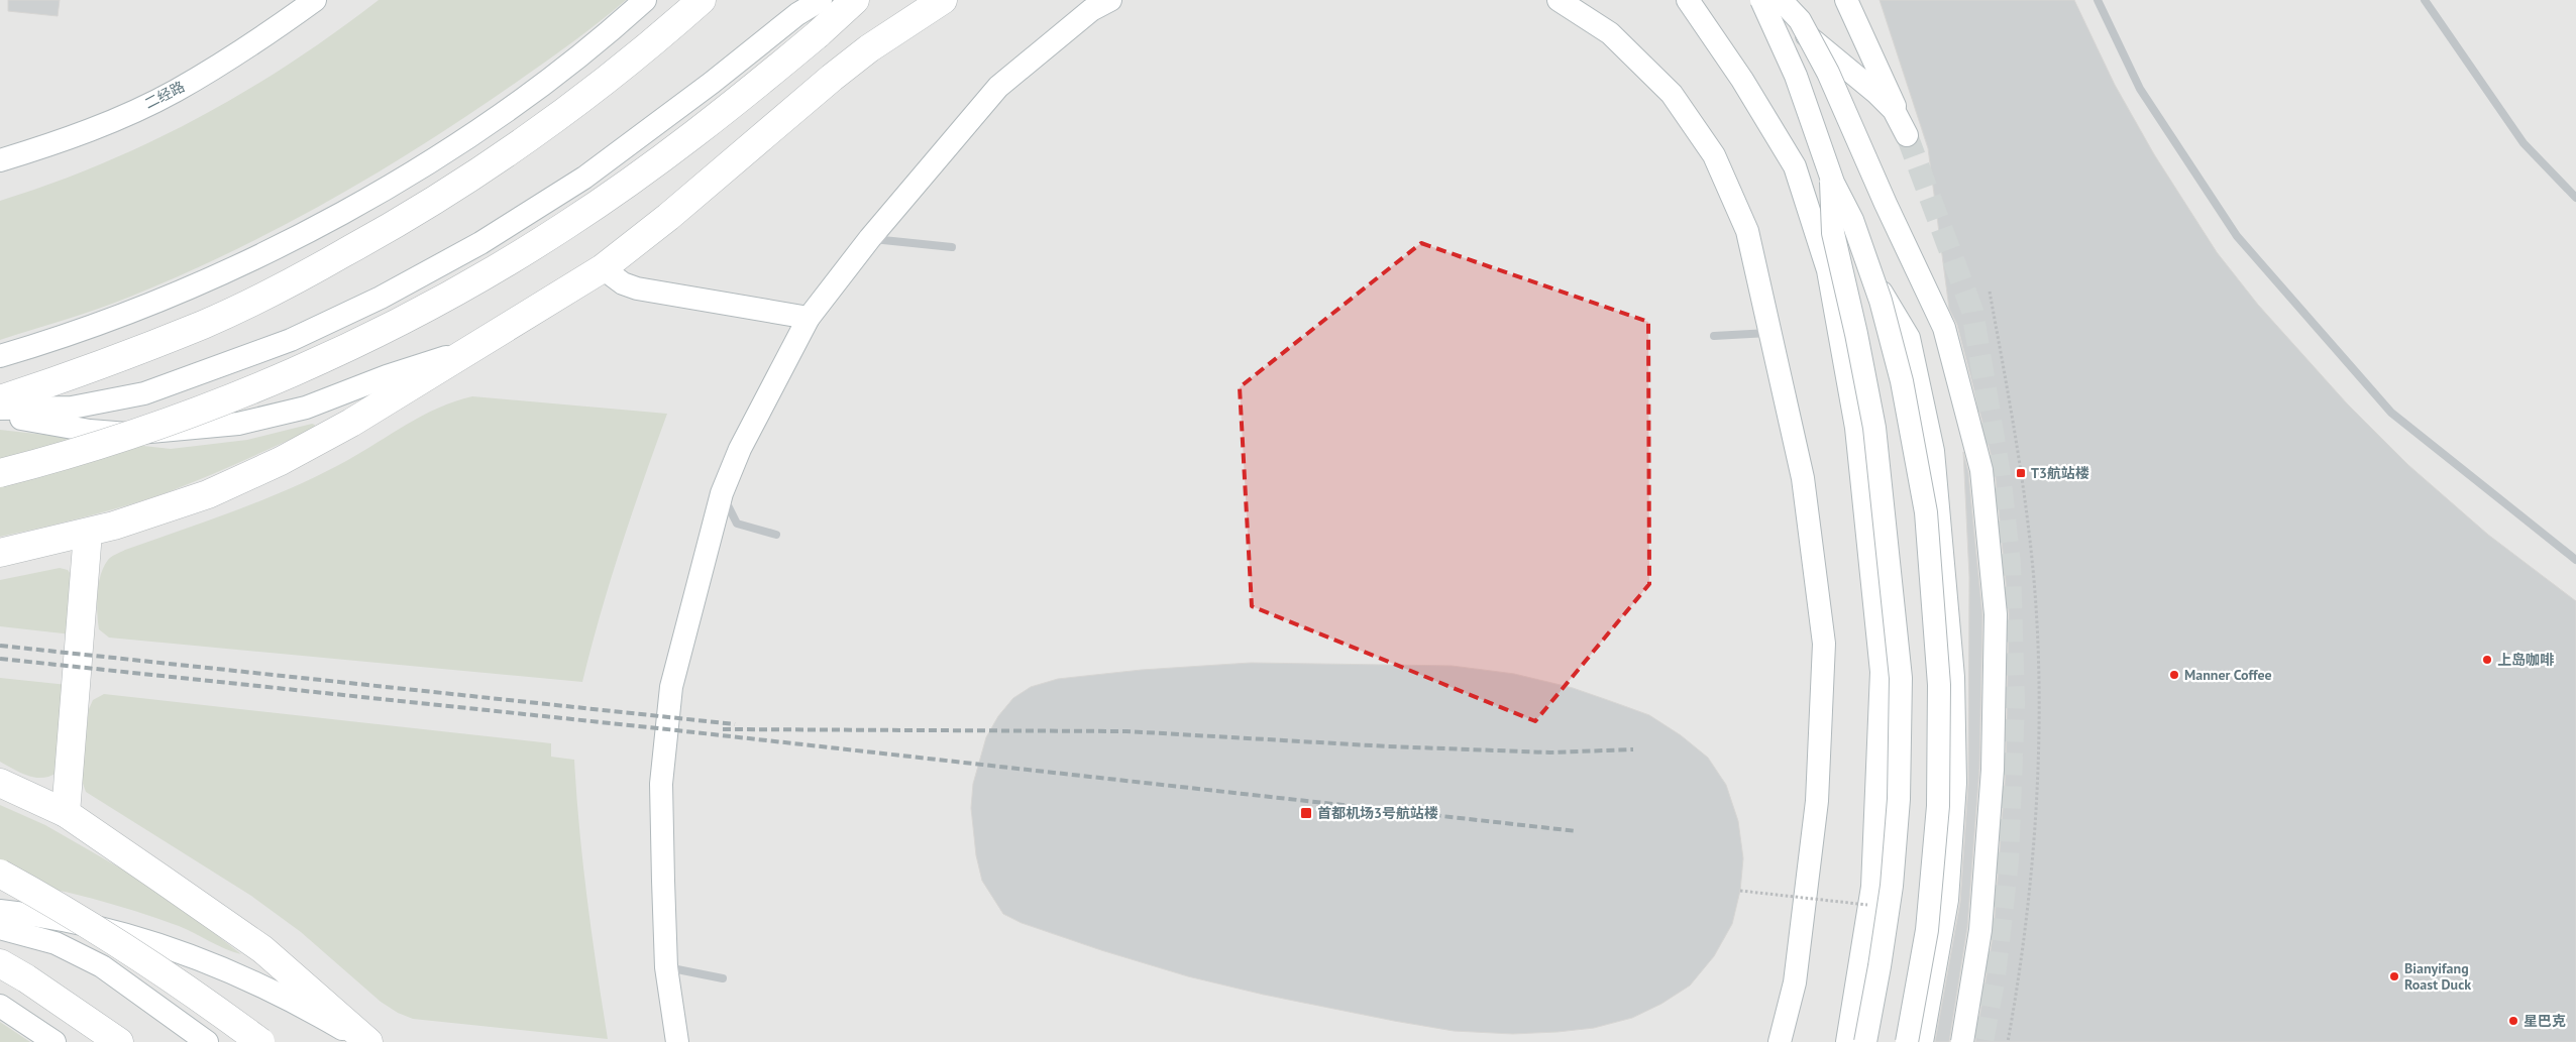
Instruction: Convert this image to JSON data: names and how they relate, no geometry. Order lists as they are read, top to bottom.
{
  "streets": {
    "street": ["二经路"]
  },
  "places": {
    "transit": ["T3航站楼", "首都机场3号航站楼"],
    "other": [
      "上岛咖啡",
      "Manner Coffee",
      "Bianyifang Roast Duck",
      "星巴克"
    ]
  }
}
